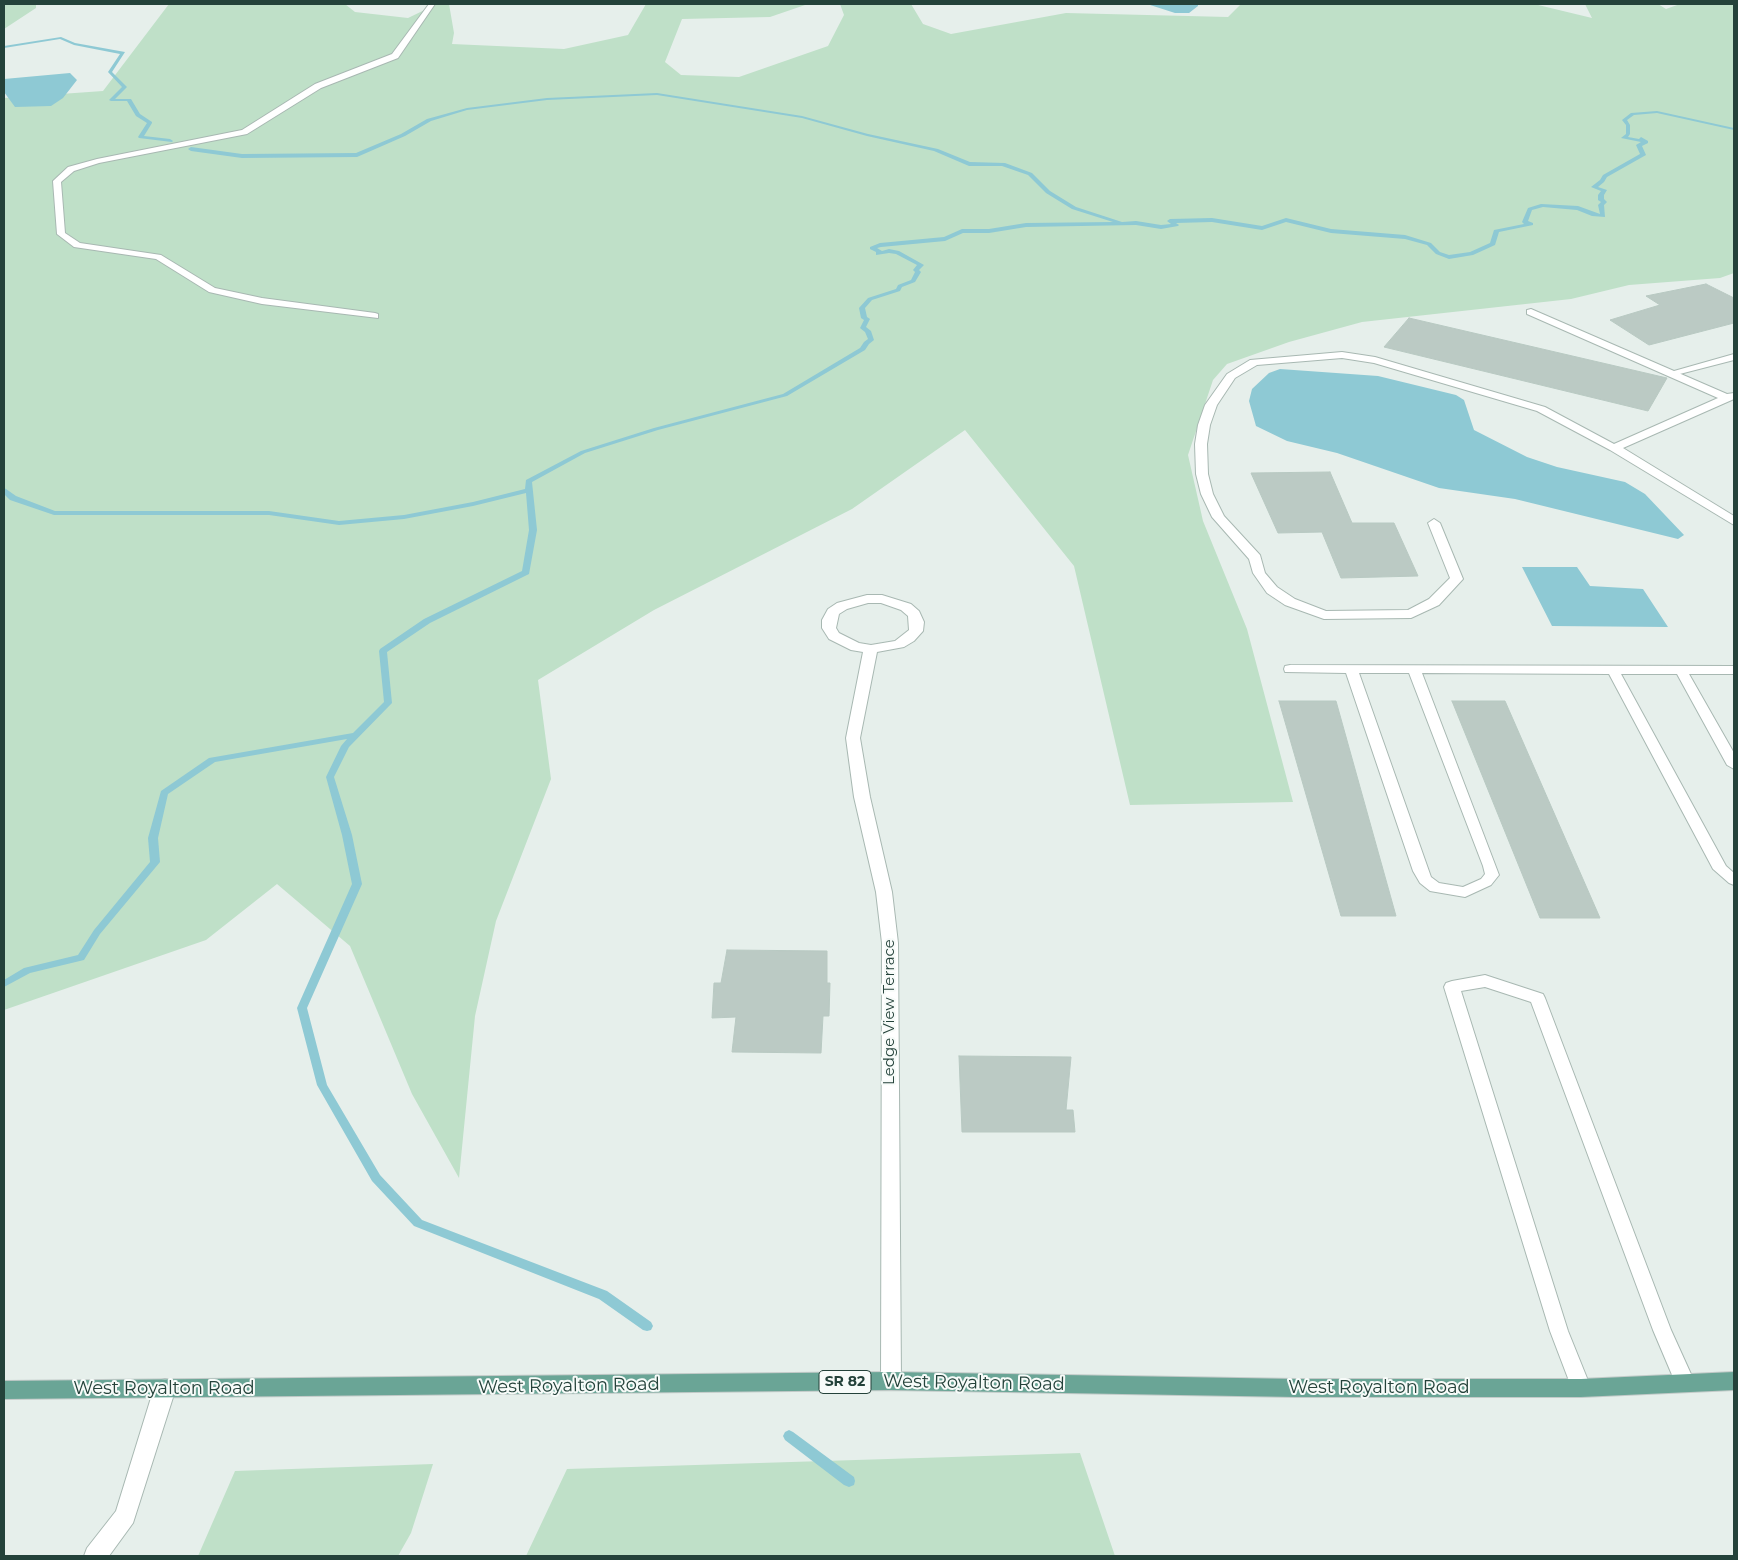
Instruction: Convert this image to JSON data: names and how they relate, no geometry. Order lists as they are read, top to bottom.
{
  "streets": {
    "main road": ["SR 82", "West Royalton Road"],
    "street": ["Ledge View Terrace"]
  },
  "crossings": [
    ["Ledge View Terrace", "West Royalton Road"]
  ]
}
